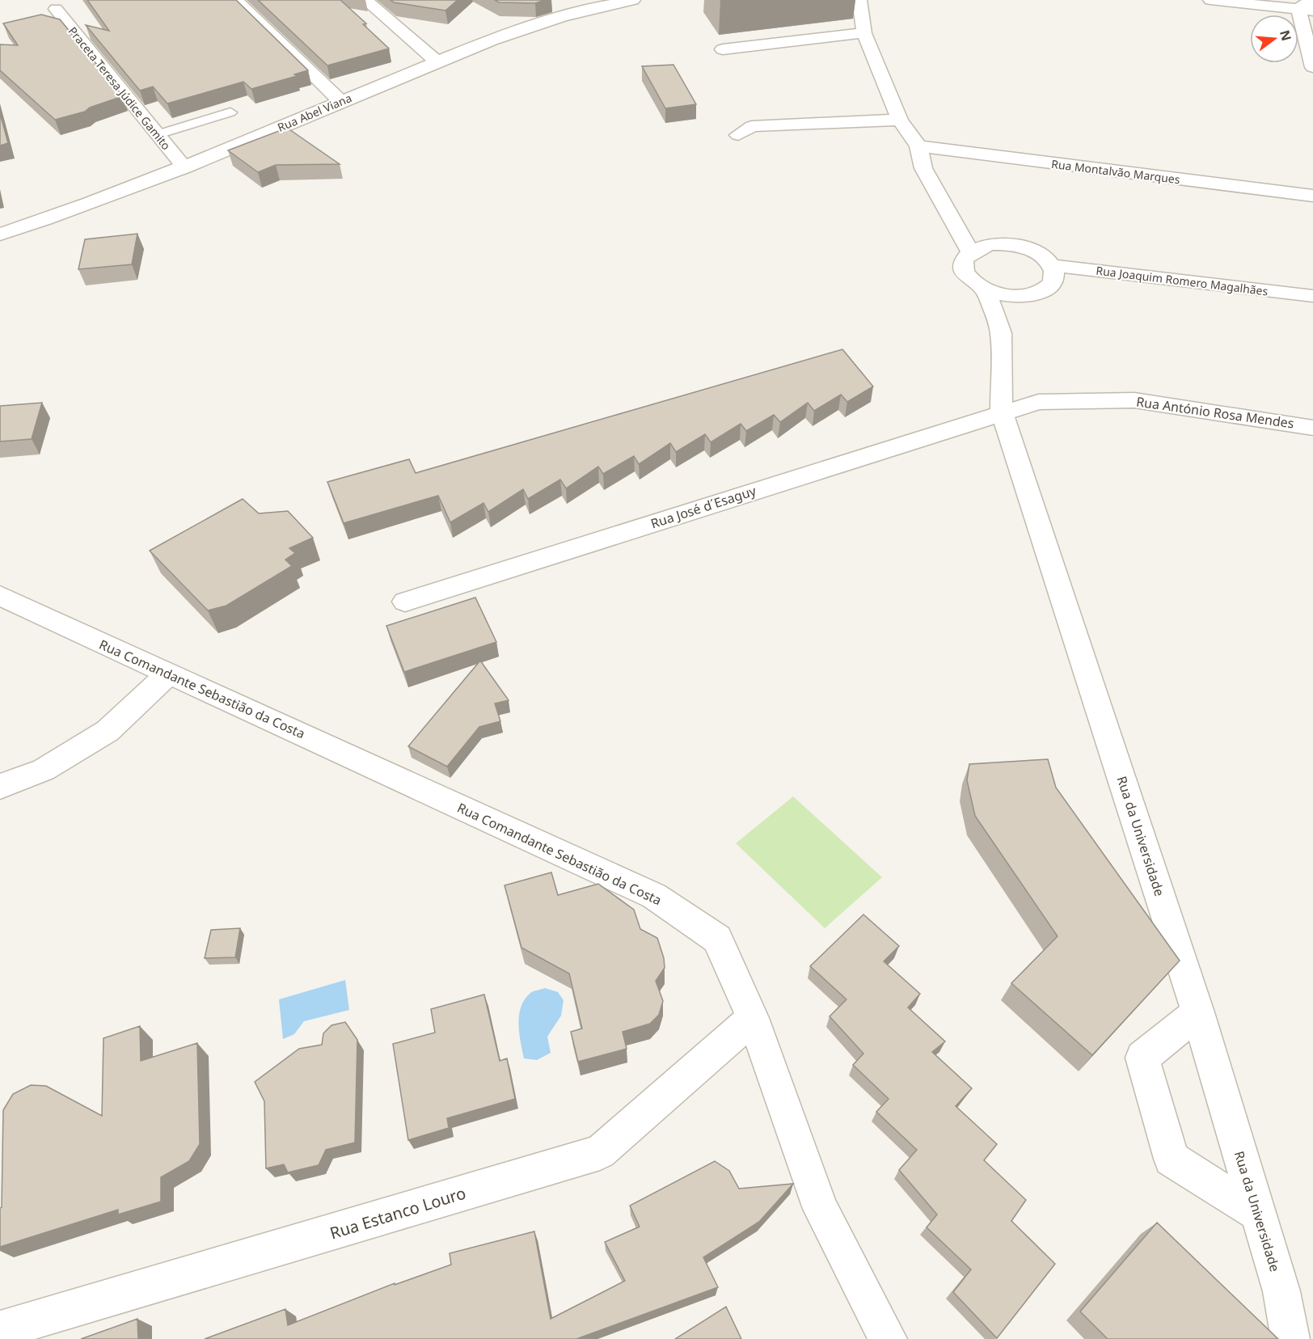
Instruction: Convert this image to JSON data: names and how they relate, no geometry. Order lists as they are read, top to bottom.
{
  "streets": {
    "street": [
      "Praceta Teresa Júdice Gamito",
      "Rua Abel Viana",
      "Rua Montalvão Marques",
      "Rua Joaquim Romero Magalhães",
      "Rua António Rosa Mendes",
      "Rua José d´Esaguy",
      "Rua Comandante Sebastião da Costa",
      "Rua da Universidade",
      "Rua Estanco Louro"
    ]
  },
  "crossings": [
    ["Praceta Teresa Júdice Gamito", "Rua Abel Viana"],
    ["Rua António Rosa Mendes", "Rua José d´Esaguy"],
    ["Rua António Rosa Mendes", "Rua da Universidade"],
    ["Rua José d´Esaguy", "Rua da Universidade"],
    ["Rua Comandante Sebastião da Costa", "Rua Estanco Louro"]
  ],
  "north": "right"
}
